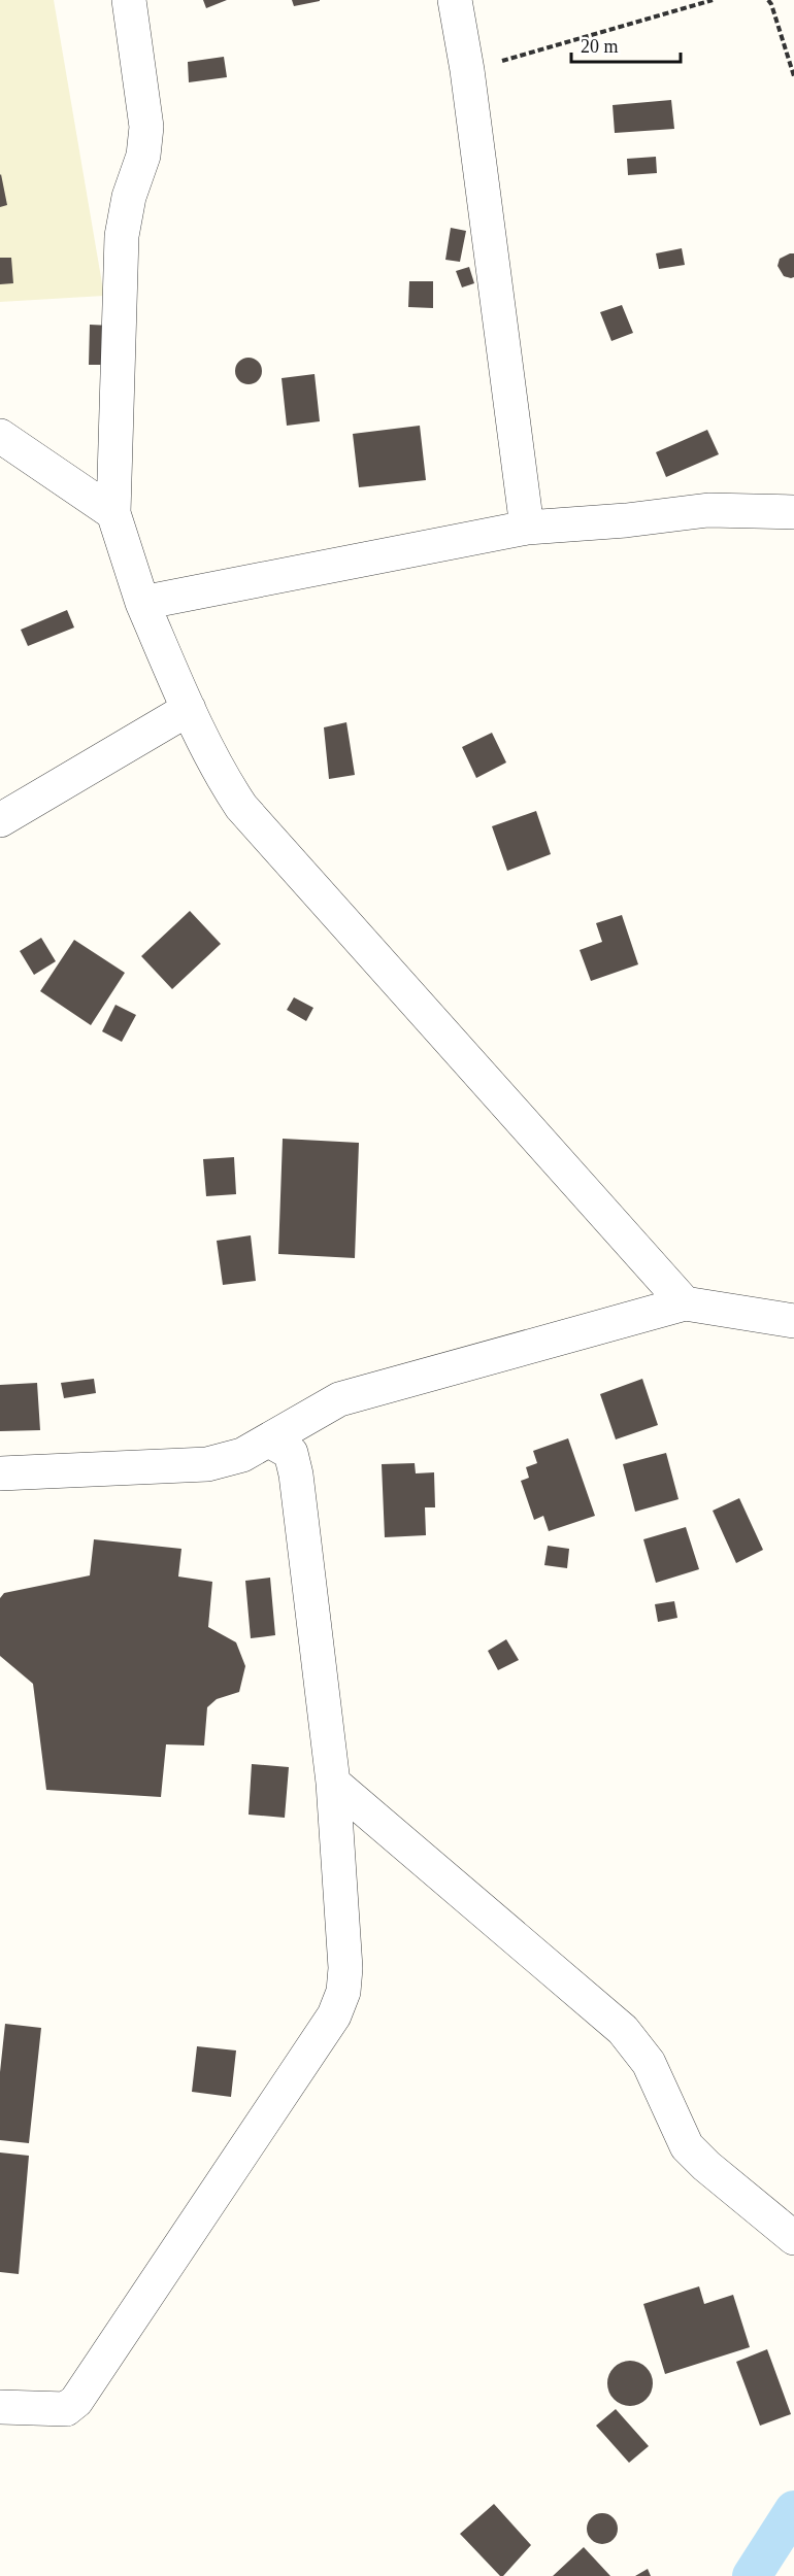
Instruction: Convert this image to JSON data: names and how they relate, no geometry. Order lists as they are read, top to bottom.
{
  "scale_bar": "20 m"
}
